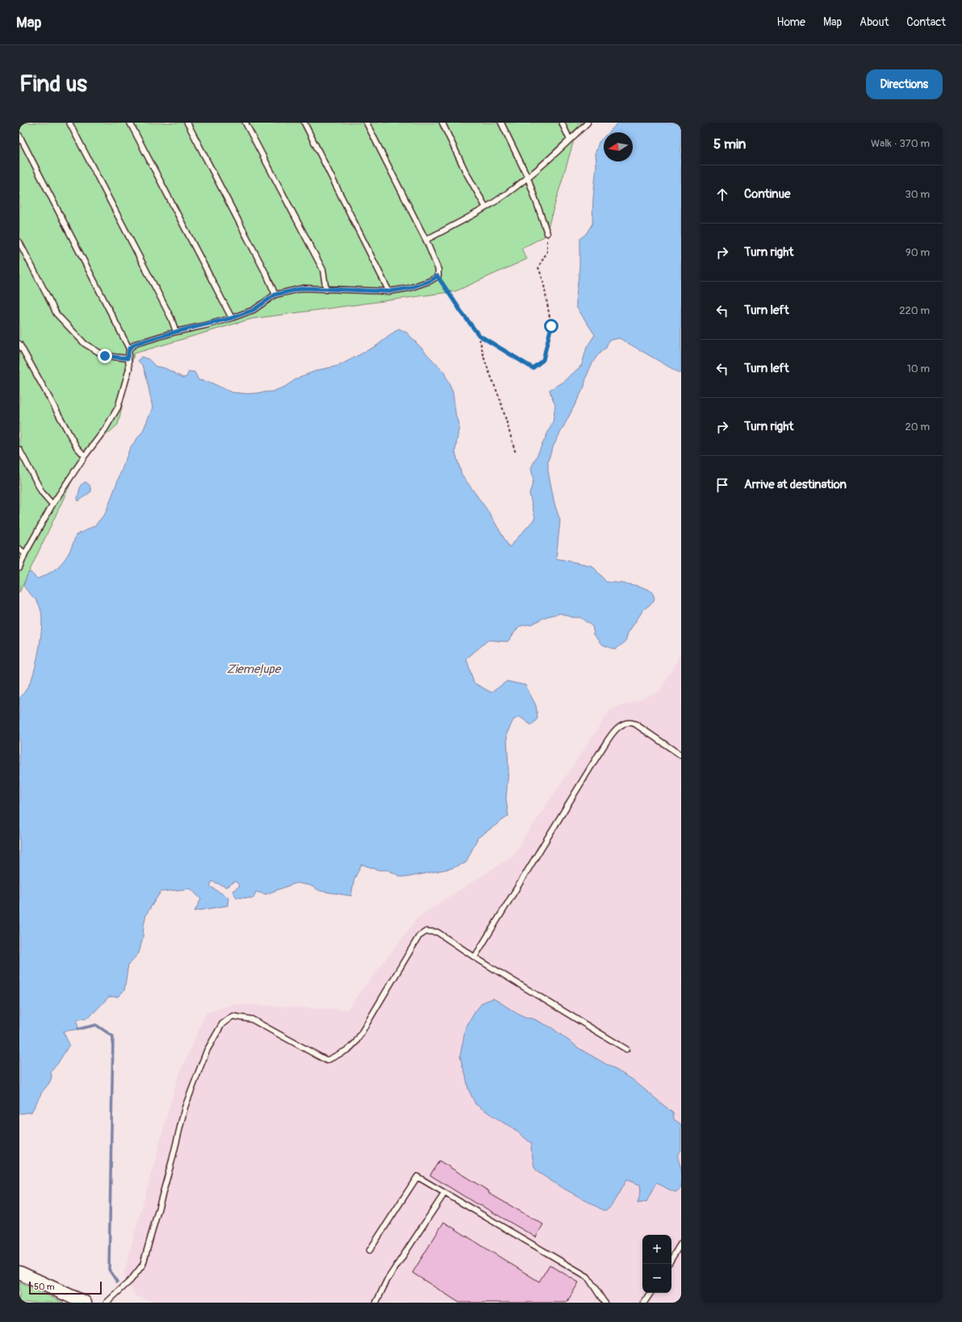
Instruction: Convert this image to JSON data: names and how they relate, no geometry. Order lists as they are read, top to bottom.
{
  "water": ["Ziemeļupe"],
  "scale_bar": "50 m",
  "north": "left",
  "page": {
    "header": "Map",
    "nav": [
      "Home",
      "Map",
      "About",
      "Contact"
    ],
    "buttons": "Directions",
    "title": "Find us",
    "heading": ["5 min", "Walk · 370 m"],
    "list": [
      ["Continue", "30 m"],
      ["Turn right", "90 m"],
      ["Turn left", "220 m"],
      ["Turn left", "10 m"],
      ["Turn right", "20 m"],
      "Arrive at destination"
    ],
    "map_buttons": ["+", "−"],
    "scale": "50 m"
  }
}
